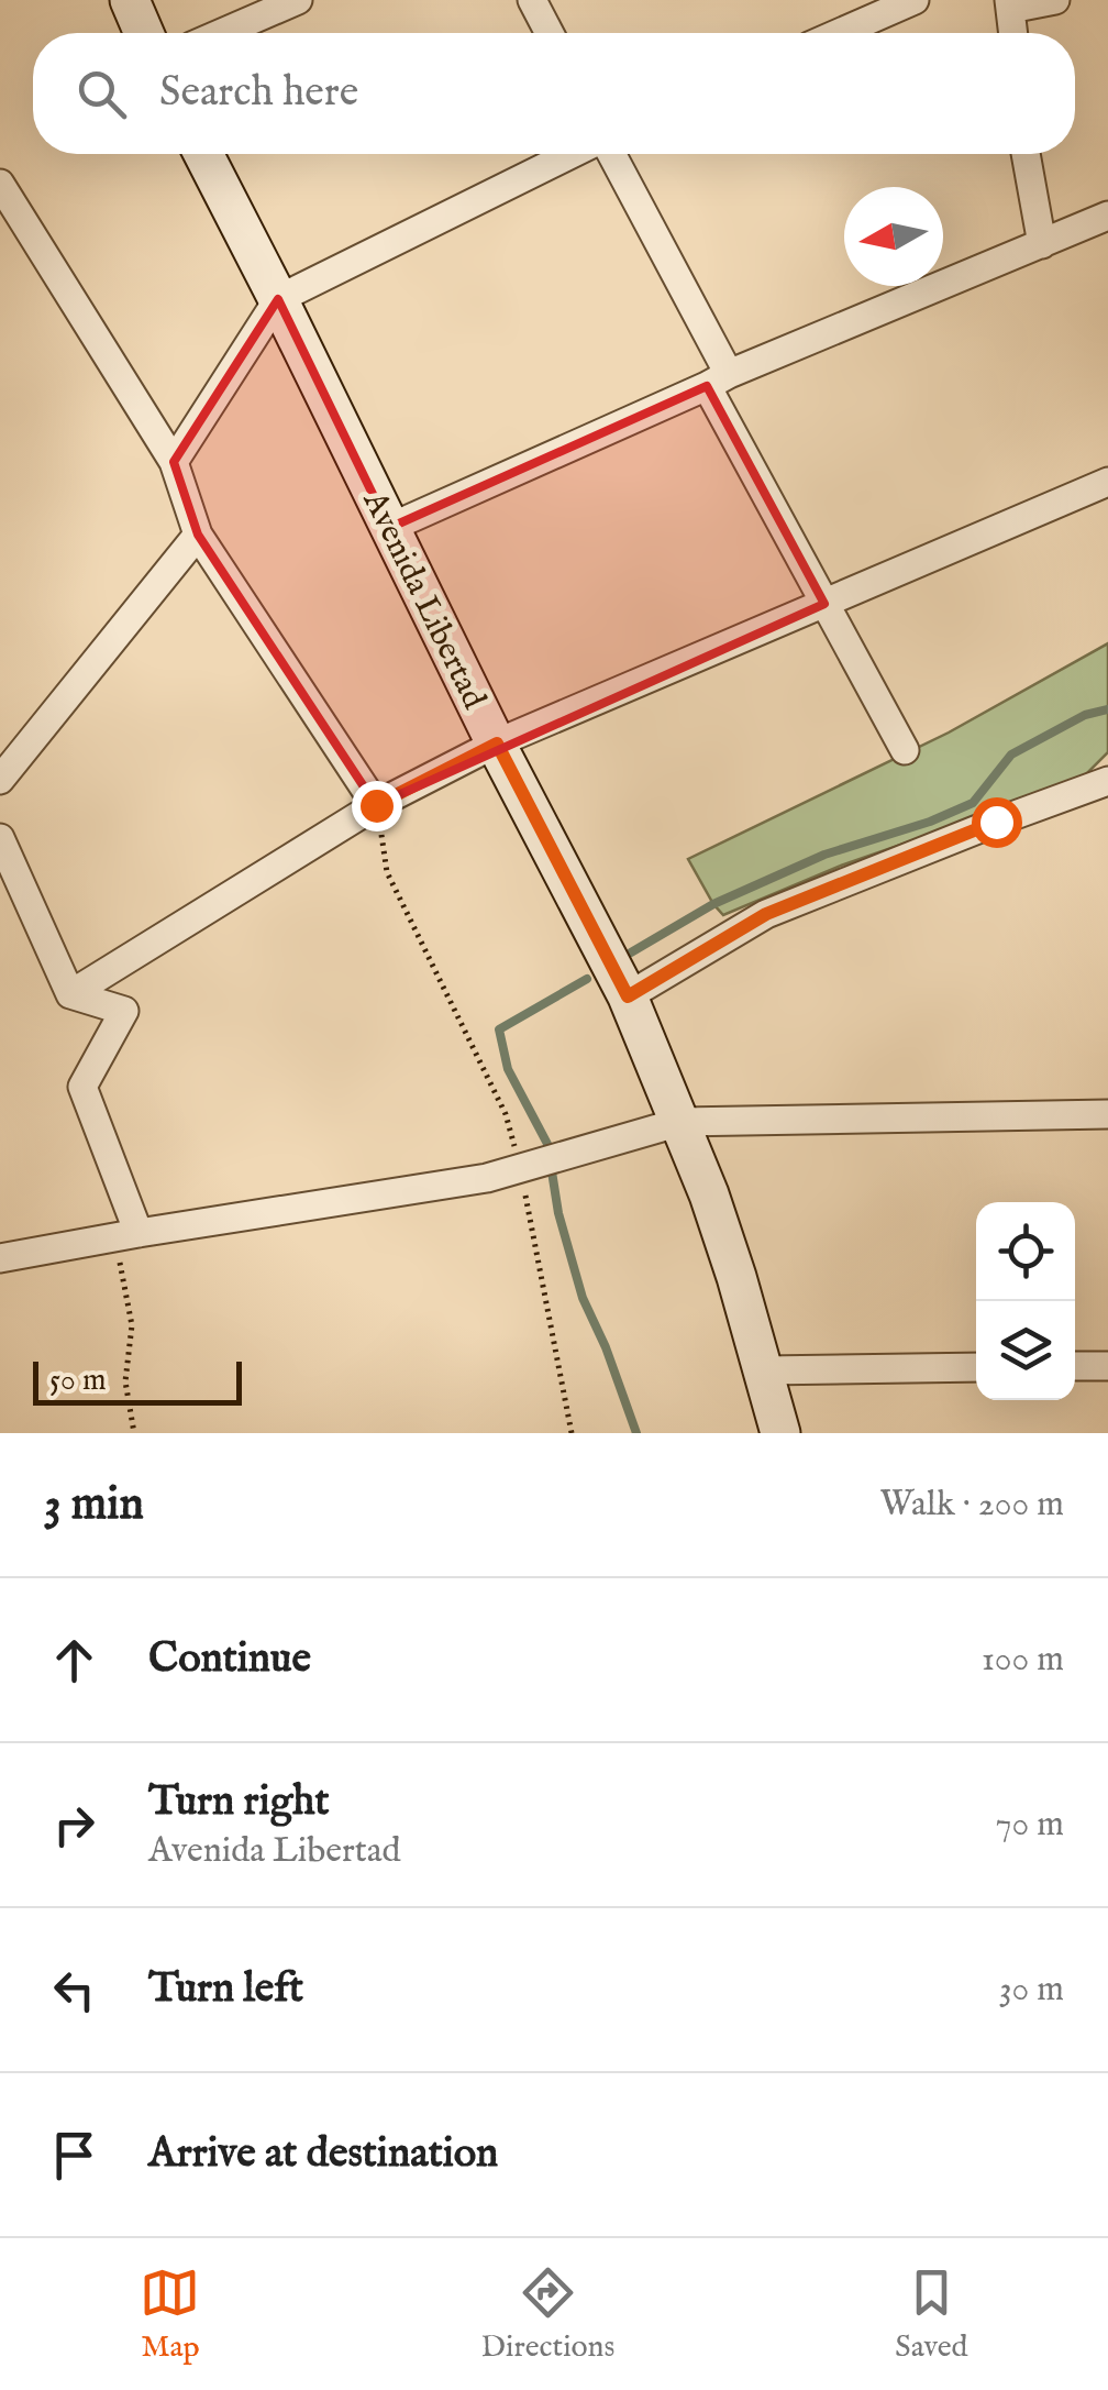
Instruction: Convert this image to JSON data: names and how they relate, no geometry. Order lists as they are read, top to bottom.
{
  "streets": {
    "main road": ["Avenida Libertad"]
  },
  "scale_bar": "50 m",
  "north": "left",
  "page": {
    "search": "Search here",
    "scale": "50 m",
    "heading": ["3 min", "Walk · 200 m"],
    "list": [
      ["Continue", "100 m"],
      ["Turn right", "Avenida Libertad", "70 m"],
      ["Turn left", "30 m"],
      "Arrive at destination"
    ],
    "nav": ["Map", "Directions", "Saved"]
  }
}
